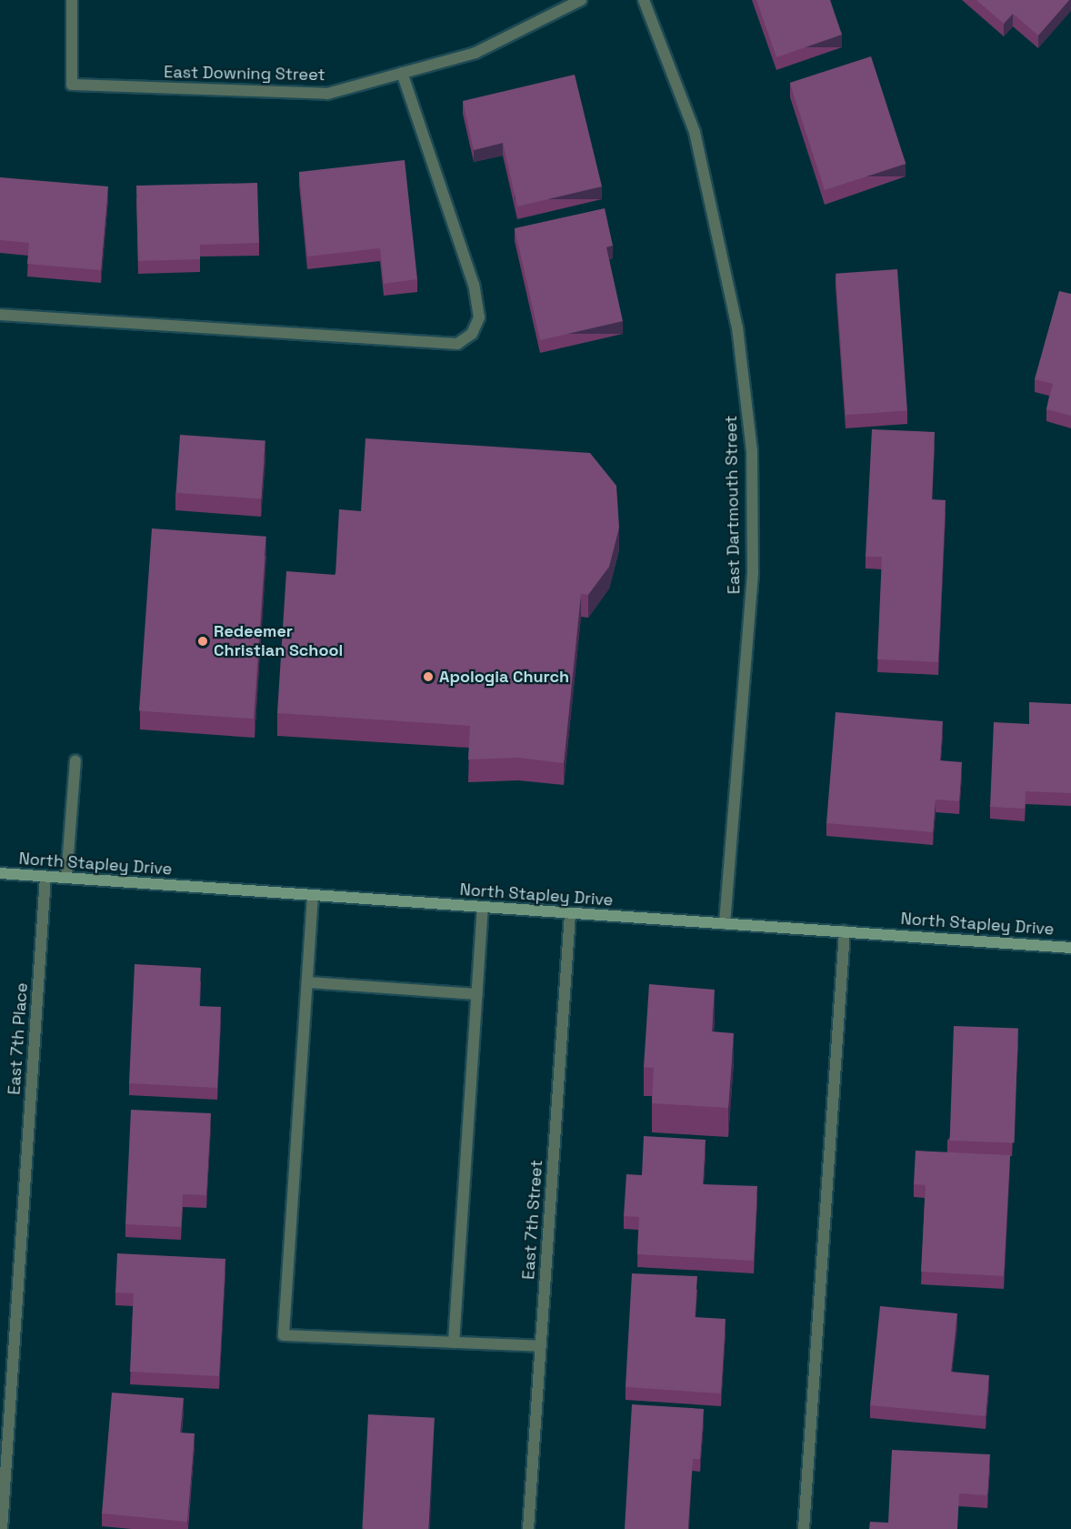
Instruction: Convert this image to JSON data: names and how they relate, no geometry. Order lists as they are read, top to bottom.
{
  "streets": {
    "main road": ["North Stapley Drive"],
    "street": [
      "East Downing Street",
      "East Dartmouth Street",
      "East 7th Place",
      "East 7th Street"
    ]
  },
  "crossings": [
    ["East Dartmouth Street", "North Stapley Drive"],
    ["North Stapley Drive", "East 7th Place"],
    ["North Stapley Drive", "East 7th Street"]
  ],
  "places": ["Redeemer Christian School", "Apologia Church"]
}
